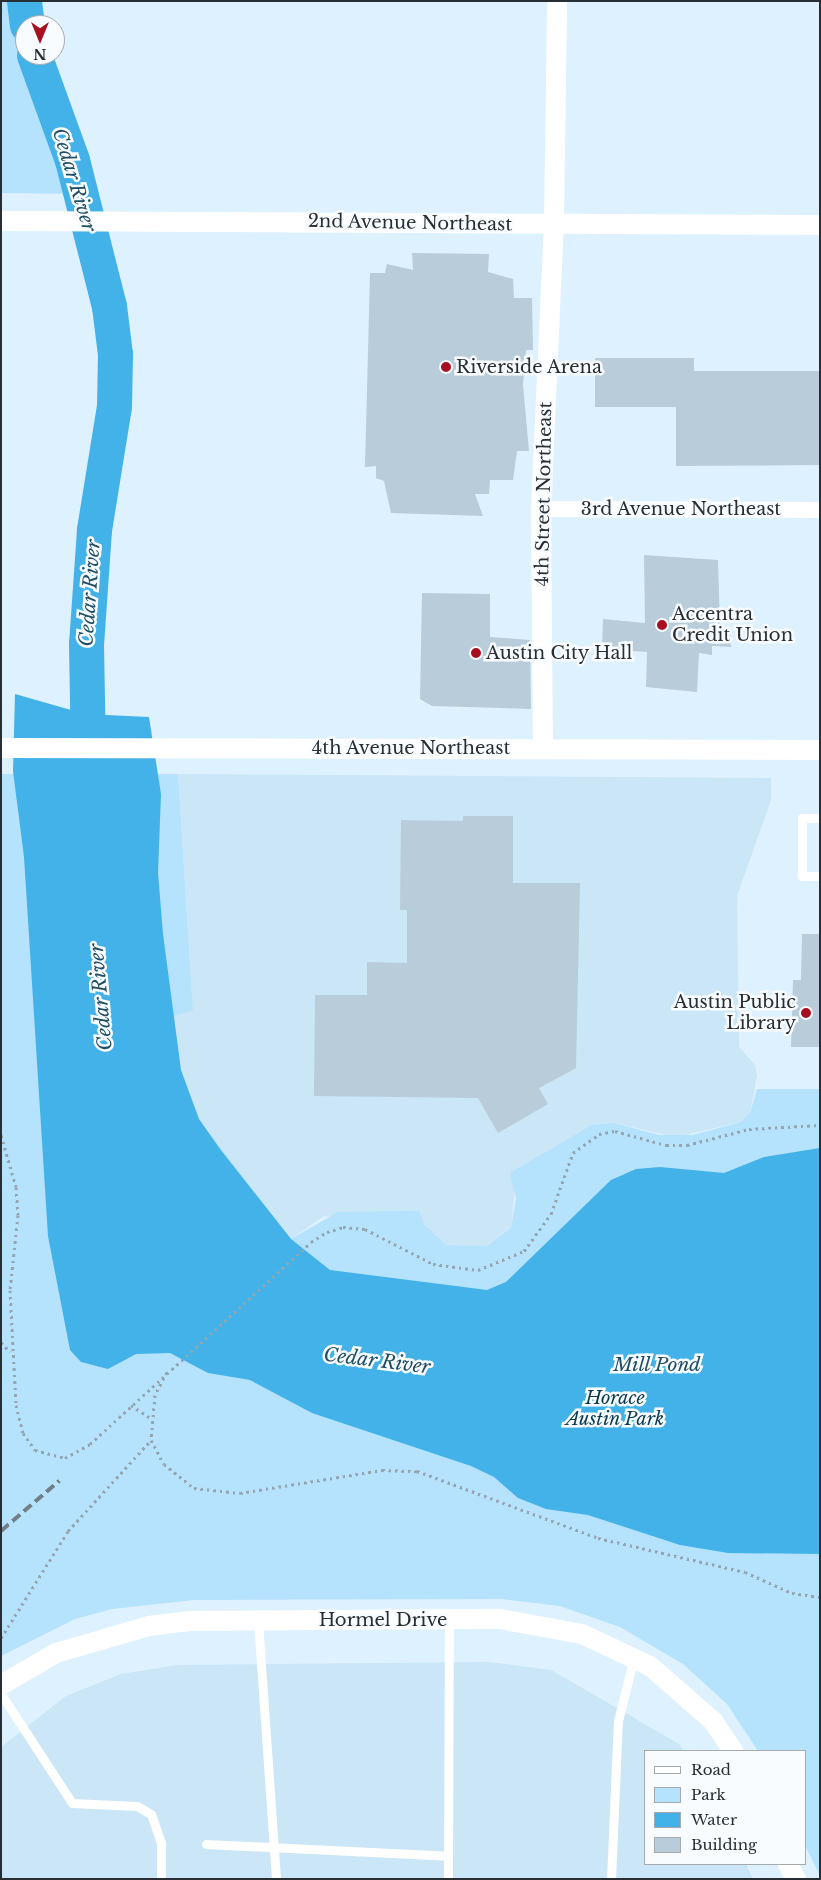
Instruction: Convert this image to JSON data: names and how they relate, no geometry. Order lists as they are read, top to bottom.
{
  "streets": {
    "street": [
      "2nd Avenue Northeast",
      "4th Street Northeast",
      "3rd Avenue Northeast",
      "4th Avenue Northeast",
      "Hormel Drive"
    ]
  },
  "crossings": [
    ["2nd Avenue Northeast", "4th Street Northeast"],
    ["4th Street Northeast", "3rd Avenue Northeast"],
    ["4th Street Northeast", "4th Avenue Northeast"]
  ],
  "water": ["Cedar River", "Mill Pond"],
  "parks": ["Horace Austin Park"],
  "places": [
    "Riverside Arena",
    "Accentra Credit Union",
    "Austin City Hall",
    "Austin Public Library"
  ],
  "legend": [
    "Road",
    "Park",
    "Water",
    "Building"
  ],
  "north": "bottom"
}
